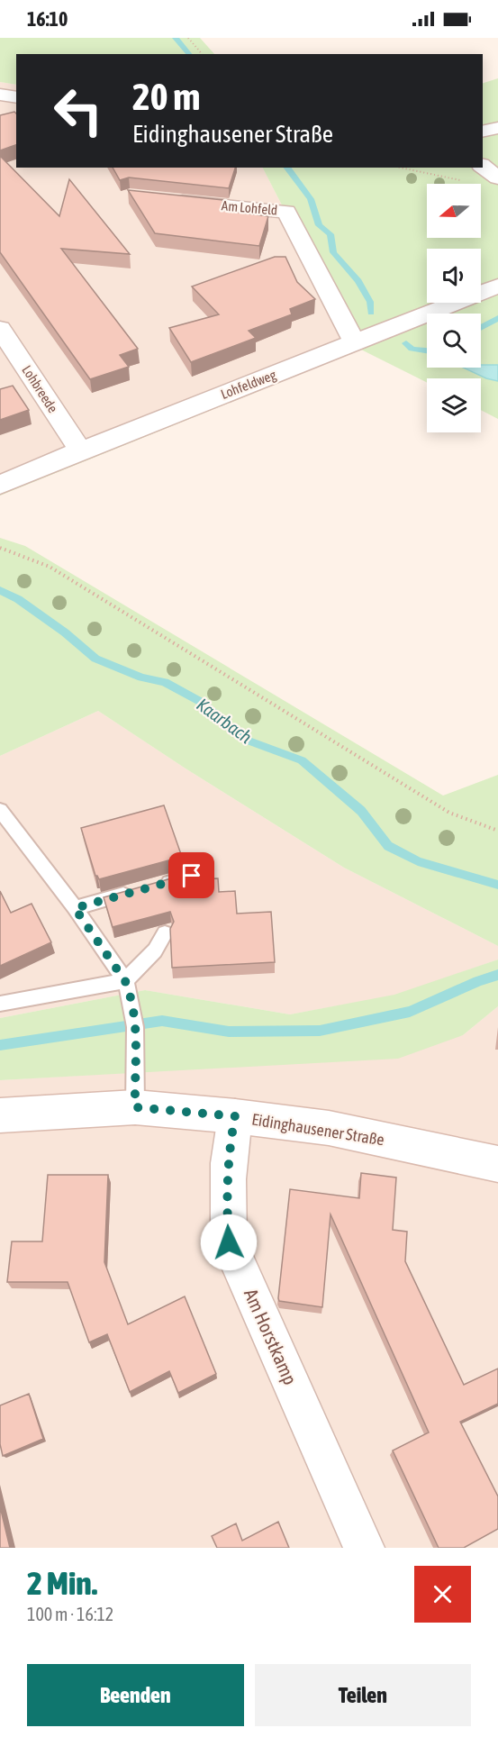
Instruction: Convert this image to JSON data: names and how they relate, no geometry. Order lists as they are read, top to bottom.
{
  "streets": {
    "street": [
      "Am Lohfeld",
      "Lohfeldweg",
      "Lohbreede",
      "Eidinghausener Straße",
      "Am Horstkamp"
    ]
  },
  "crossings": [
    ["Am Lohfeld", "Lohfeldweg"],
    ["Lohfeldweg", "Lohbreede"],
    ["Eidinghausener Straße", "Am Horstkamp"]
  ],
  "water": ["Kaarbach"],
  "north": "left",
  "page": {
    "status": "16:10",
    "turn": ["20 m", "Eidinghausener Straße"],
    "heading": ["2 Min.", "100 m · 16:12"],
    "buttons": ["Beenden", "Teilen"]
  }
}
